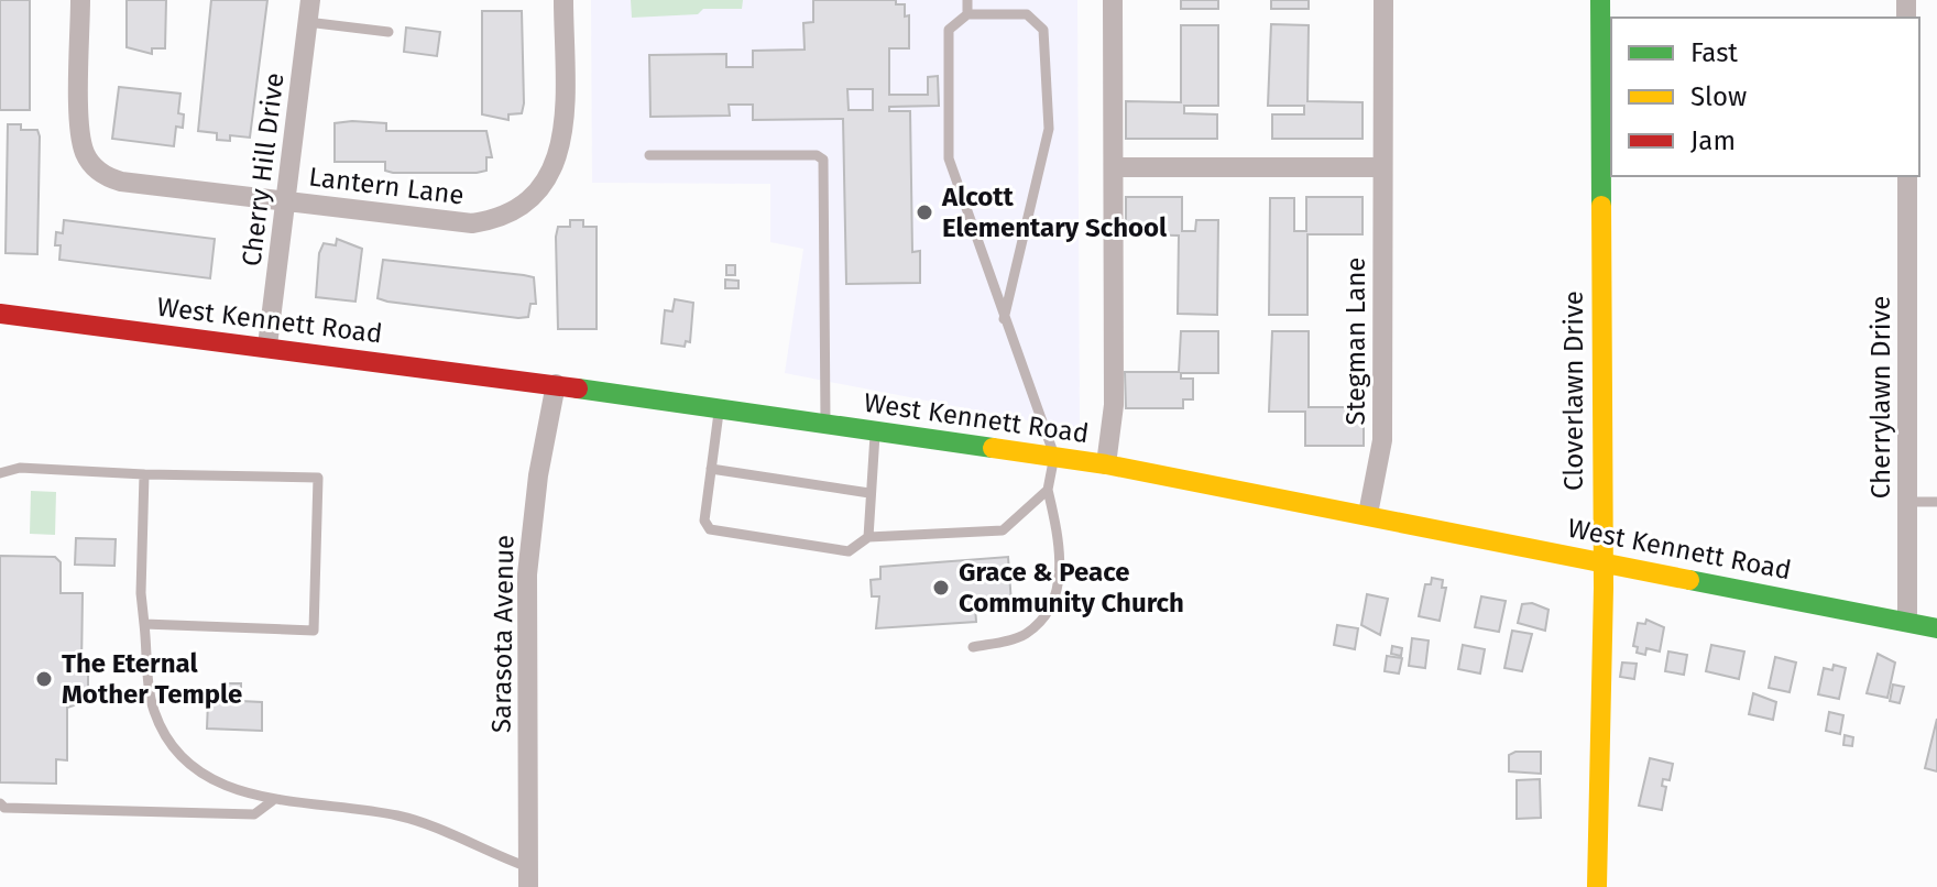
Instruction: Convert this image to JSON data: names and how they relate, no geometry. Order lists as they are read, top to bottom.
{
  "streets": {
    "street": [
      "Cherry Hill Drive",
      "Lantern Lane",
      "West Kennett Road",
      "Stegman Lane",
      "Cloverlawn Drive",
      "Cherrylawn Drive",
      "Sarasota Avenue"
    ]
  },
  "crossings": [
    ["Cherry Hill Drive", "Lantern Lane"],
    ["Cherry Hill Drive", "West Kennett Road"],
    ["West Kennett Road", "Stegman Lane"],
    ["West Kennett Road", "Cloverlawn Drive"],
    ["West Kennett Road", "Cherrylawn Drive"],
    ["West Kennett Road", "Sarasota Avenue"]
  ],
  "places": ["Alcott Elementary School", "Grace & Peace Community Church", "The Eternal Mother Temple"],
  "legend": ["Fast", "Slow", "Jam"]
}
